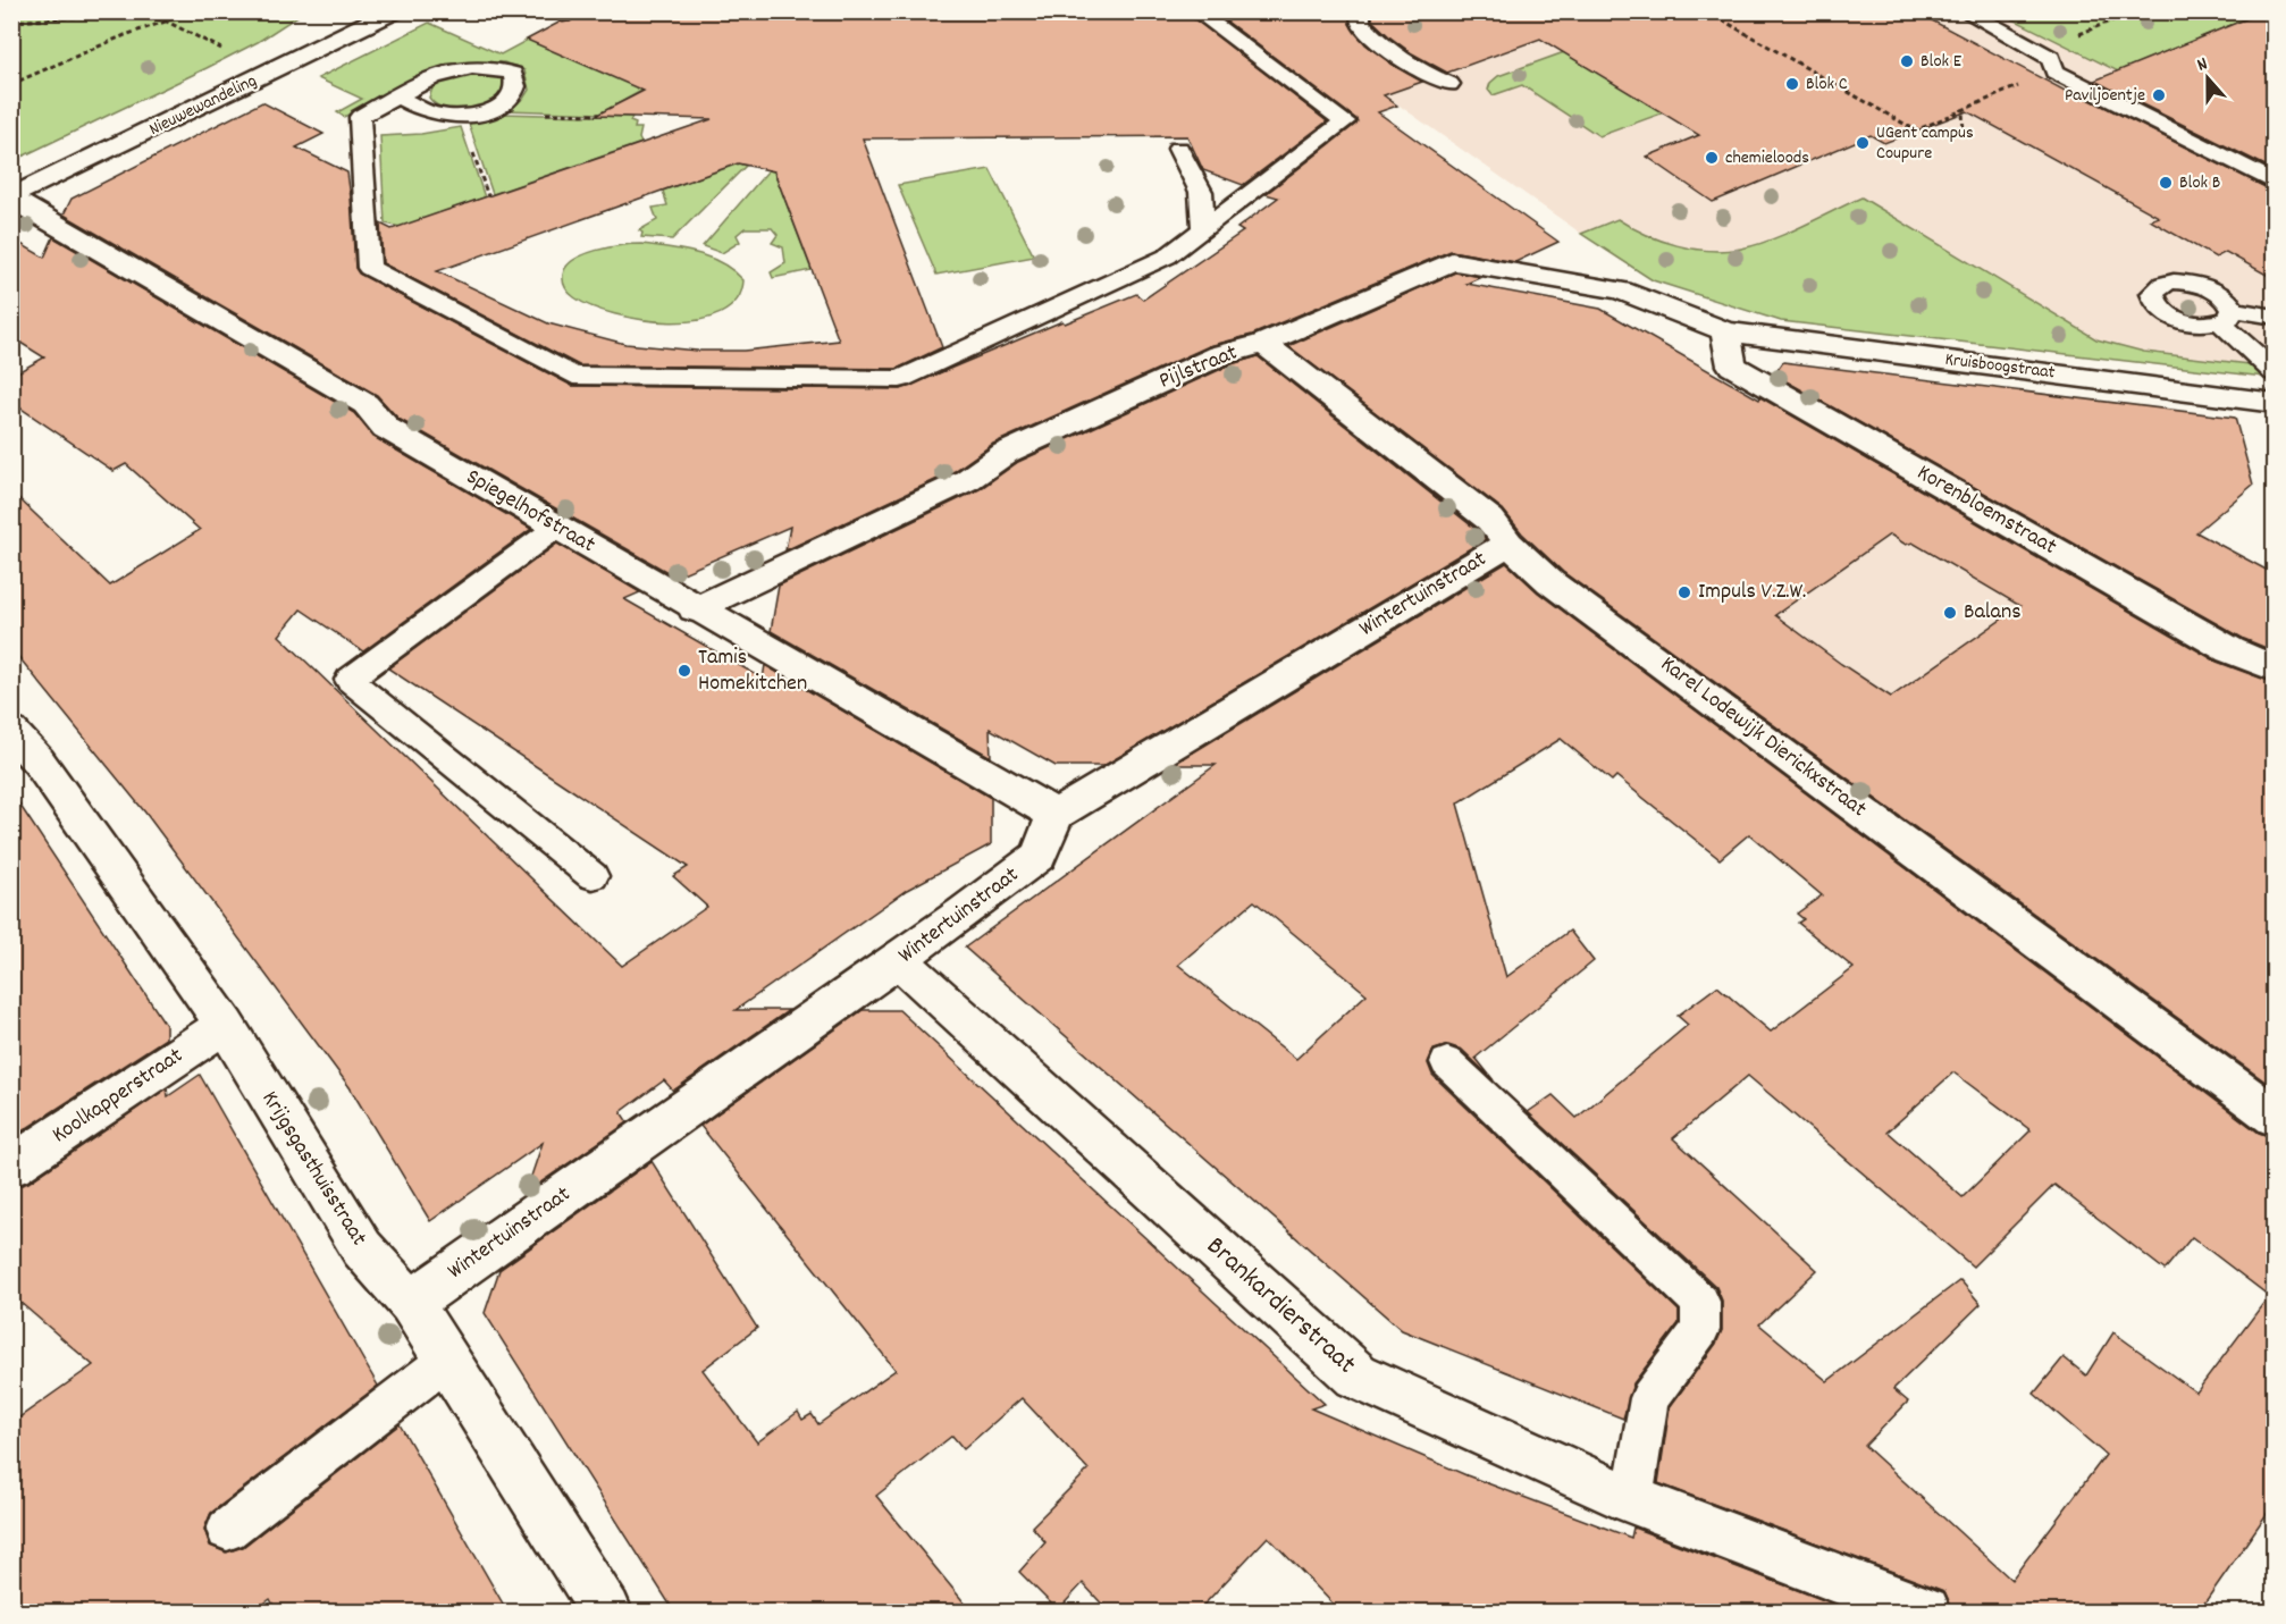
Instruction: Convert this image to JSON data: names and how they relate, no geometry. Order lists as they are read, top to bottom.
{
  "streets": {
    "street": [
      "Nieuwewandeling",
      "Kruisboogstraat",
      "Pijlstraat",
      "Korenbloemstraat",
      "Spiegelhofstraat",
      "Wintertuinstraat",
      "Karel Lodewijk Dierickxstraat",
      "Koolkapperstraat",
      "Krijgsgasthuisstraat",
      "Brankardierstraat"
    ]
  },
  "crossings": [
    ["Nieuwewandeling", "Spiegelhofstraat"],
    ["Kruisboogstraat", "Pijlstraat"],
    ["Kruisboogstraat", "Korenbloemstraat"],
    ["Pijlstraat", "Korenbloemstraat"],
    ["Pijlstraat", "Spiegelhofstraat"],
    ["Pijlstraat", "Karel Lodewijk Dierickxstraat"],
    ["Spiegelhofstraat", "Wintertuinstraat"],
    ["Wintertuinstraat", "Karel Lodewijk Dierickxstraat"],
    ["Wintertuinstraat", "Krijgsgasthuisstraat"],
    ["Wintertuinstraat", "Brankardierstraat"],
    ["Koolkapperstraat", "Krijgsgasthuisstraat"]
  ],
  "places": [
    "Blok E",
    "Blok C",
    "Paviljoentje",
    "UGent campus Coupure",
    "chemieloods",
    "Blok B",
    "Impuls V.Z.W.",
    "Balans",
    "Tamis Homekitchen"
  ],
  "north": "top"
}
